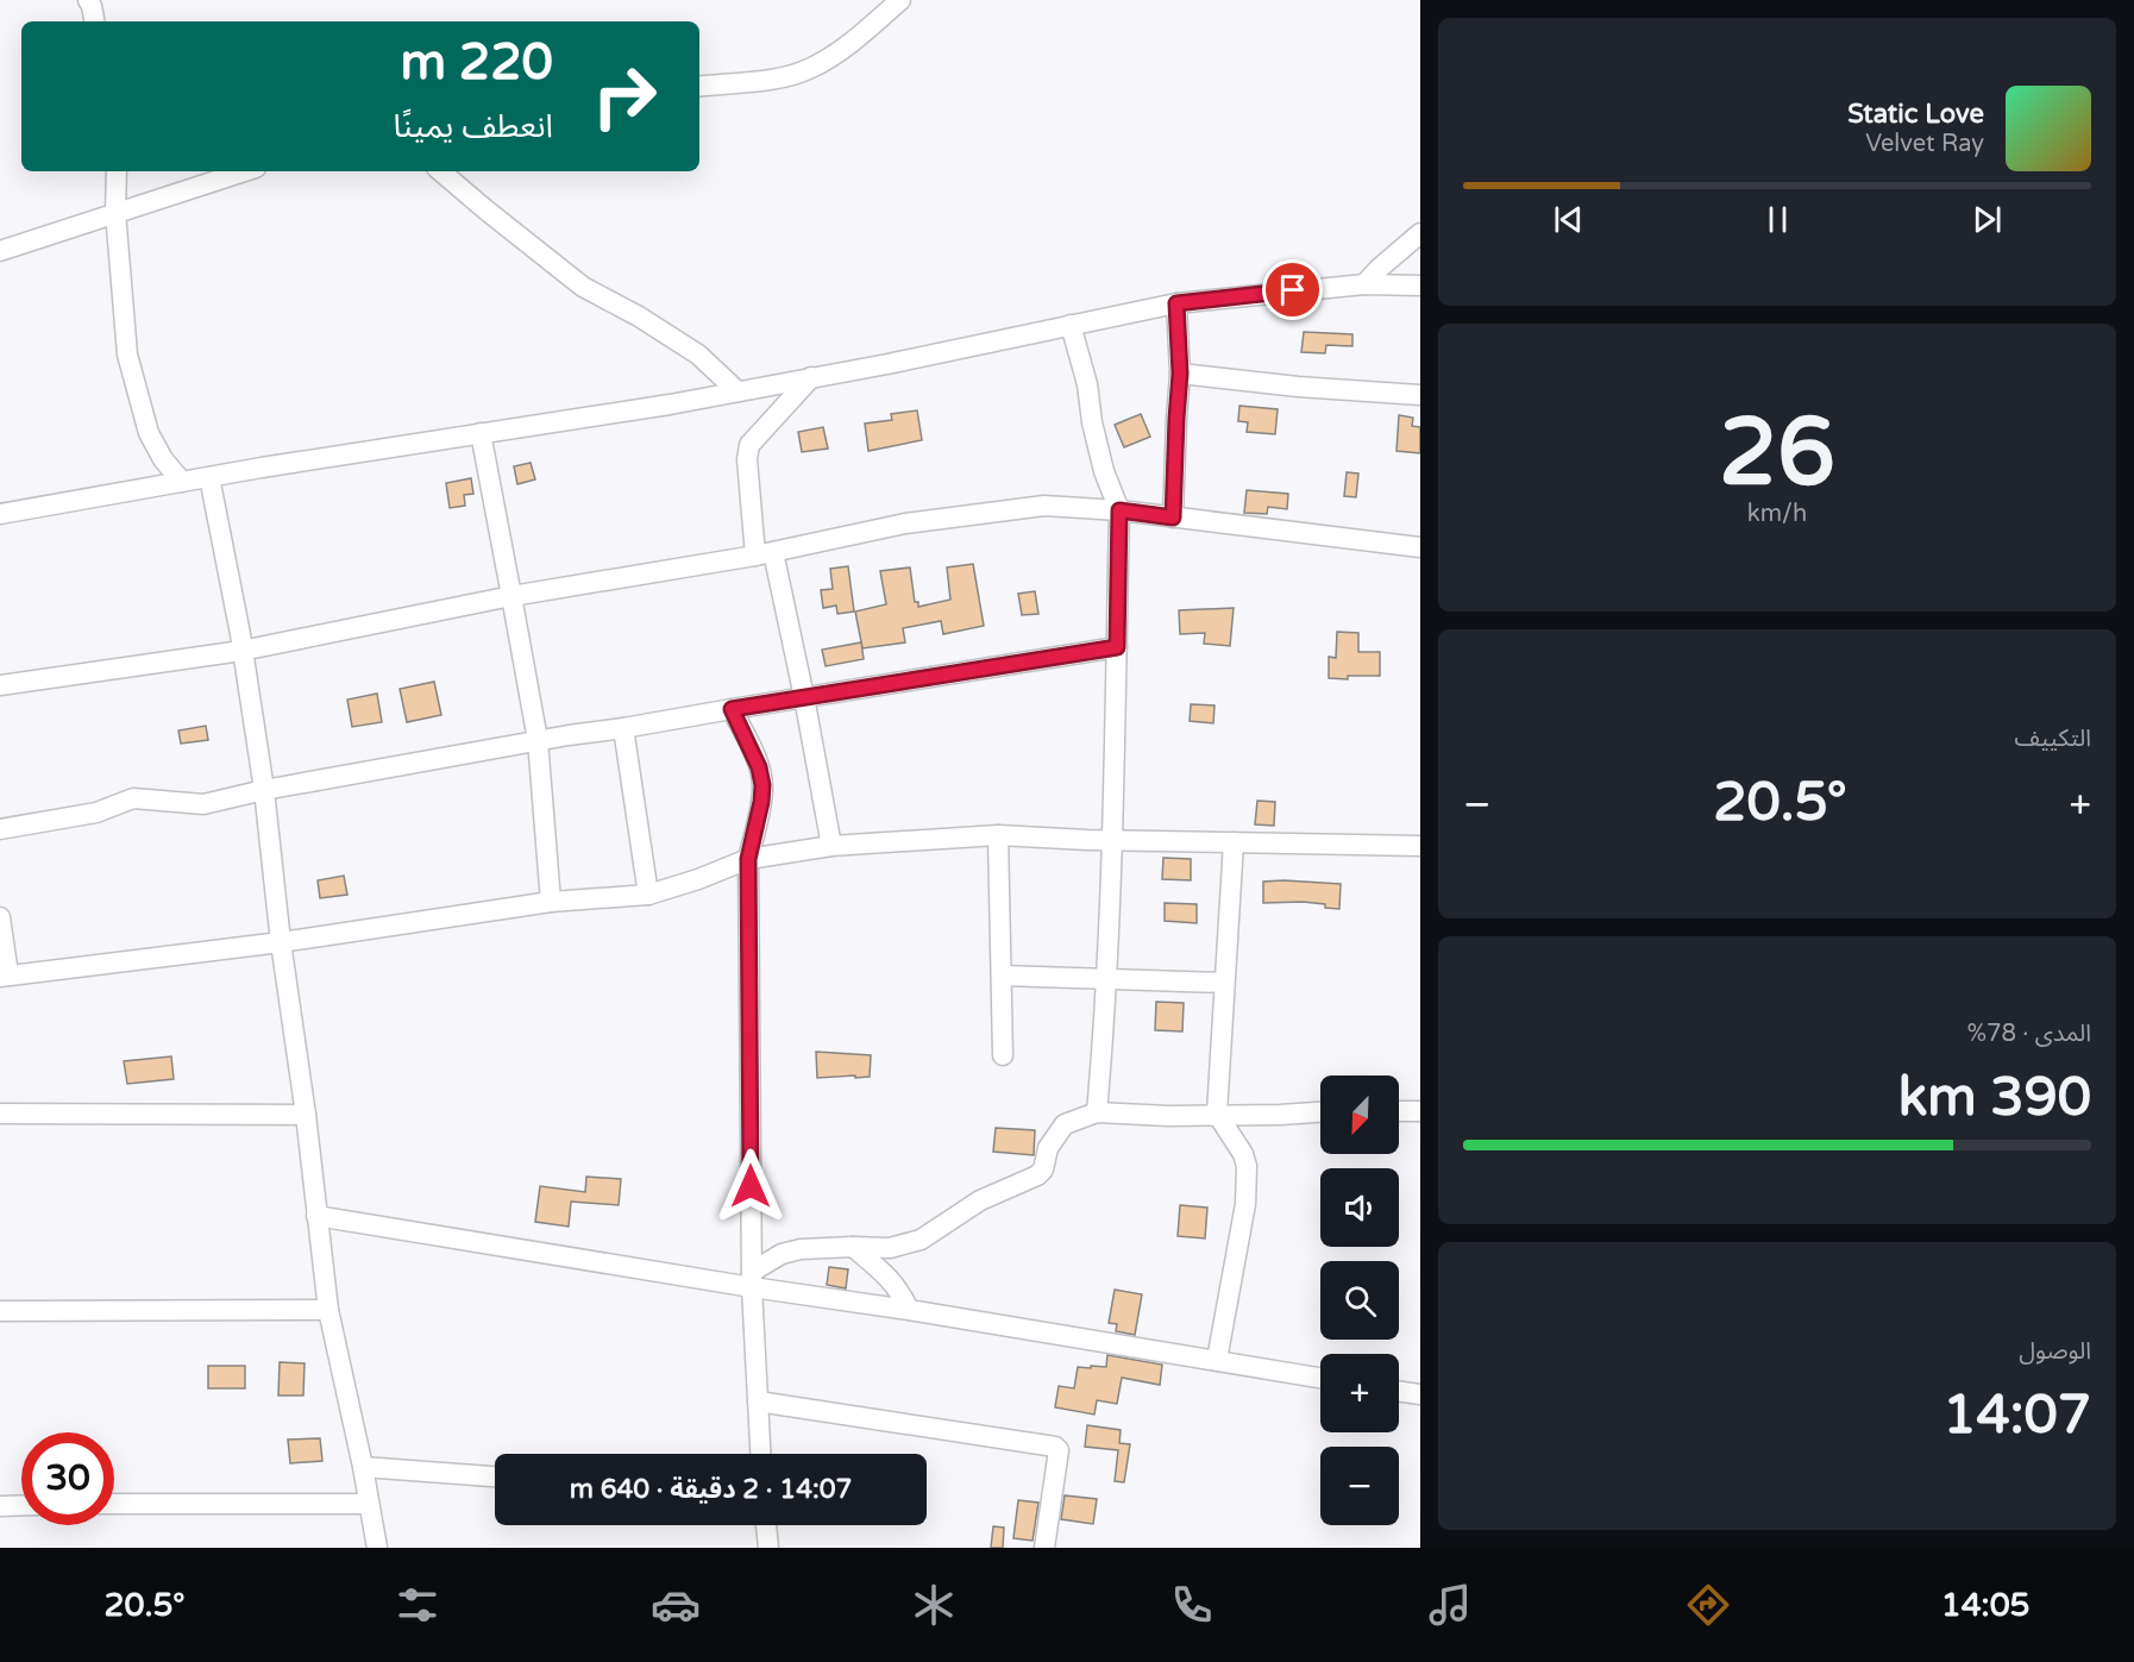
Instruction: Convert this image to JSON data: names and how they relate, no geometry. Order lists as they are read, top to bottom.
{
  "north": "bottom left",
  "page": {
    "turn": ["220 m", "انعطف يمينًا"],
    "song": ["Static Love", "Velvet Ray"],
    "tile": [
      ["26", "km/h"],
      "التكييف",
      ["المدى · 78%", "390 km"],
      ["الوصول", "14:07"]
    ],
    "heat": ["−", "20.5°", "+"],
    "map_buttons": ["+", "−"],
    "limit": "30",
    "trip": "14:07 · 2 دقيقة · 640 m",
    "tabs": ["14:05", "20.5°"]
  }
}
